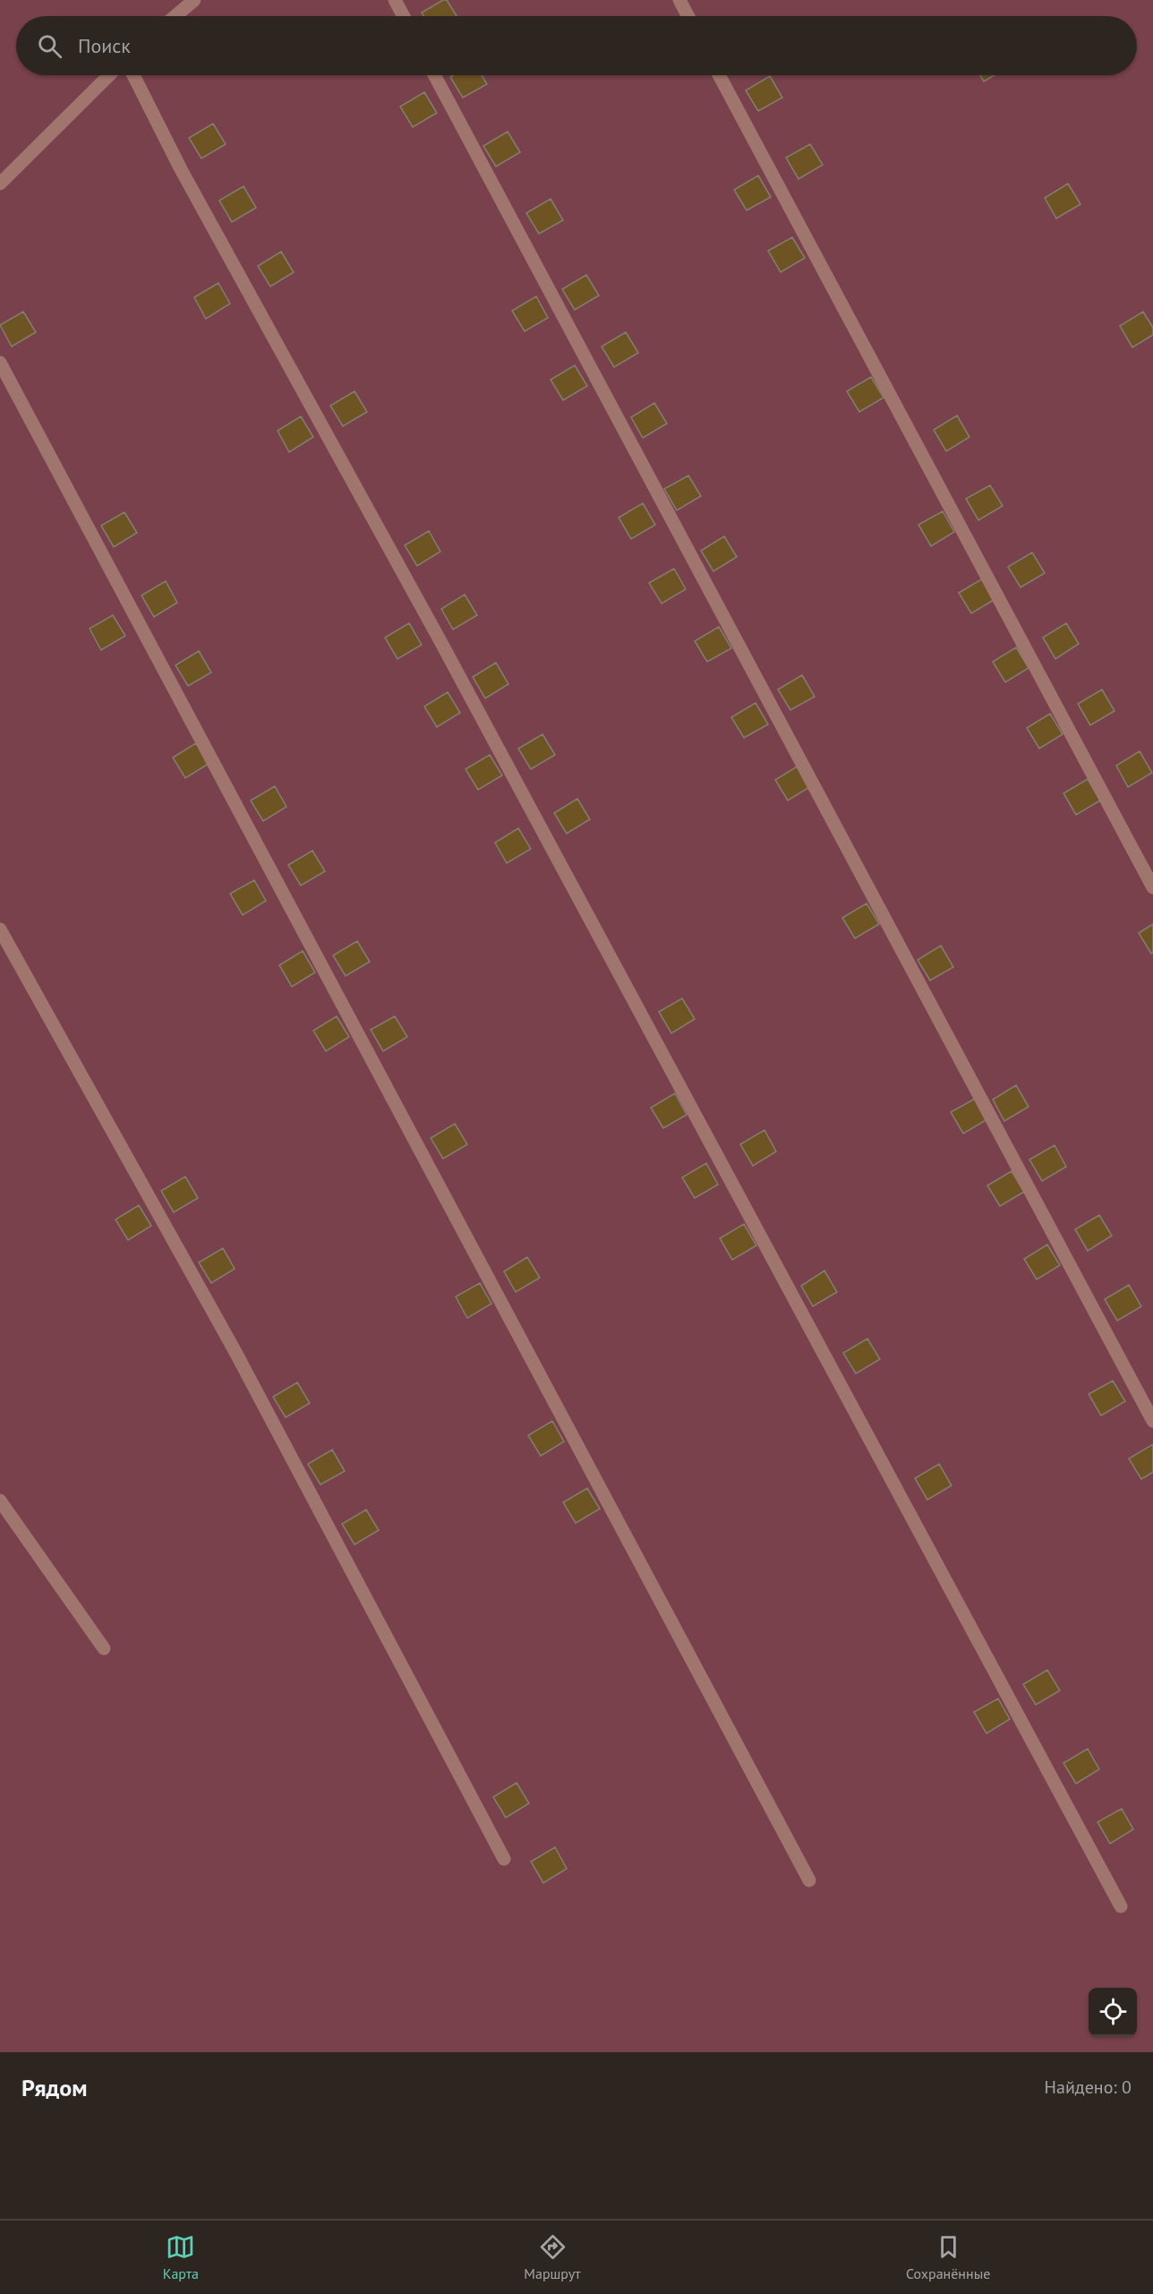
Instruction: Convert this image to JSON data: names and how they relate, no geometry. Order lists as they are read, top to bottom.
{
  "page": {
    "search": "Поиск",
    "heading": ["Рядом", "Найдено: 0"],
    "nav": ["Карта", "Маршрут", "Сохранённые"]
  }
}
